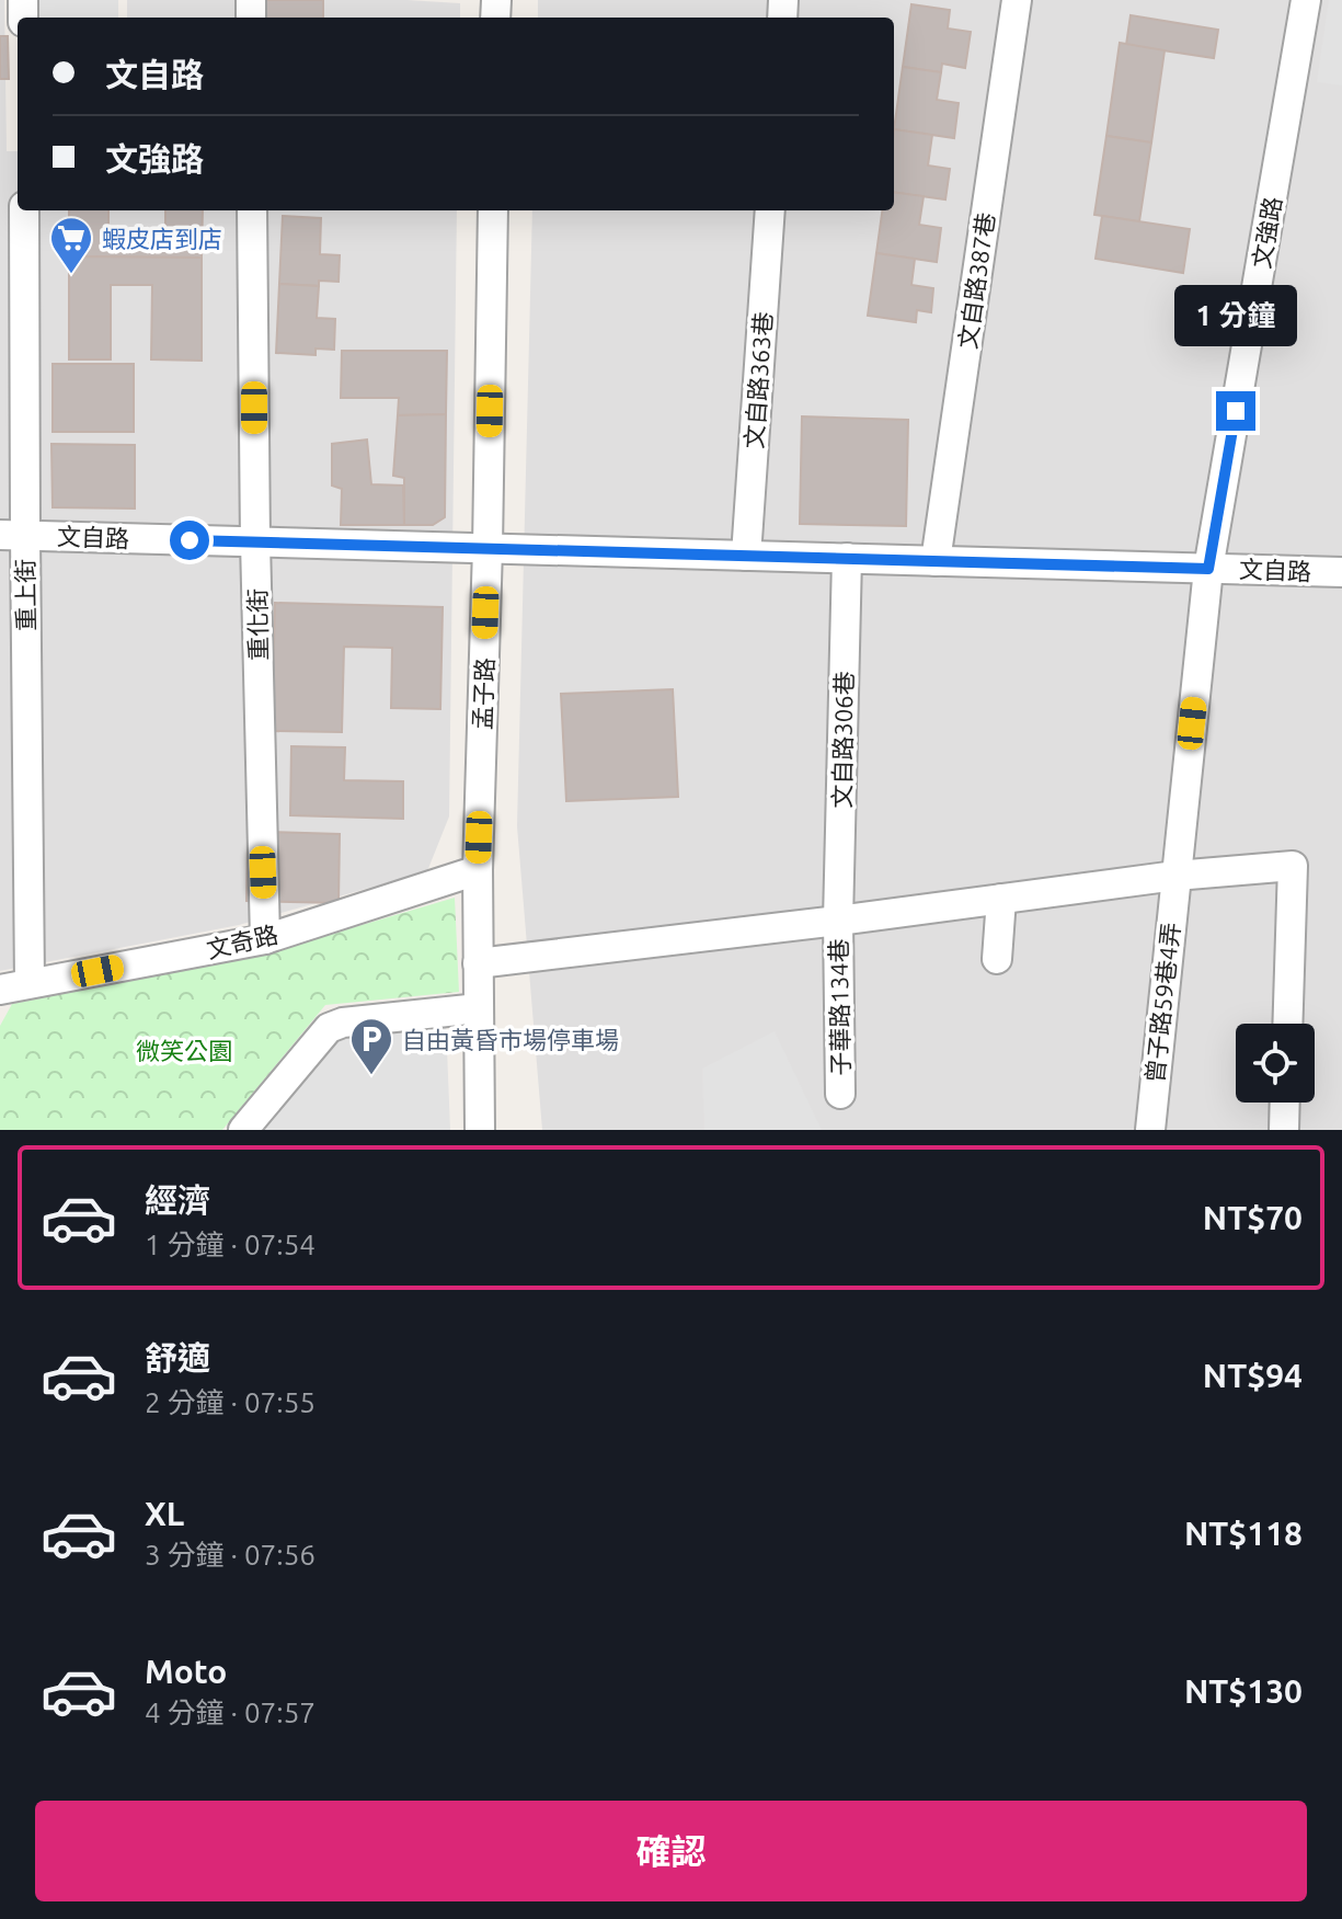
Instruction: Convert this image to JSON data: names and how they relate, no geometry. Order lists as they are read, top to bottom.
{
  "streets": {
    "street": [
      "文強路",
      "文自路387巷",
      "文自路363巷",
      "文自路",
      "重上街",
      "重化街",
      "孟子路",
      "文自路306巷",
      "文奇路",
      "曾子路59巷4弄",
      "子華路134巷"
    ]
  },
  "crossings": [
    ["文強路", "文自路"],
    ["文強路", "曾子路59巷4弄"],
    ["文自路387巷", "文自路"],
    ["文自路363巷", "文自路"],
    ["文自路", "重上街"],
    ["文自路", "重化街"],
    ["文自路", "孟子路"],
    ["文自路", "文自路306巷"],
    ["重上街", "文奇路"],
    ["重化街", "文奇路"],
    ["孟子路", "文奇路"],
    ["文自路306巷", "子華路134巷"]
  ],
  "parks": ["微笑公園"],
  "places": {
    "supermarket": ["蝦皮店到店"],
    "parking": ["自由黃昏市場停車場"]
  },
  "page": {
    "banner": ["文自路", "文強路"],
    "bubble": "1 分鐘",
    "list": [
      {
        "name": "經濟",
        "note": "1 分鐘 · 07:54",
        "value": "NT$70"
      },
      {
        "name": "舒適",
        "note": "2 分鐘 · 07:55",
        "value": "NT$94"
      },
      {
        "name": "XL",
        "note": "3 分鐘 · 07:56",
        "value": "NT$118"
      },
      {
        "name": "Moto",
        "note": "4 分鐘 · 07:57",
        "value": "NT$130"
      }
    ],
    "buttons": "確認"
  }
}
